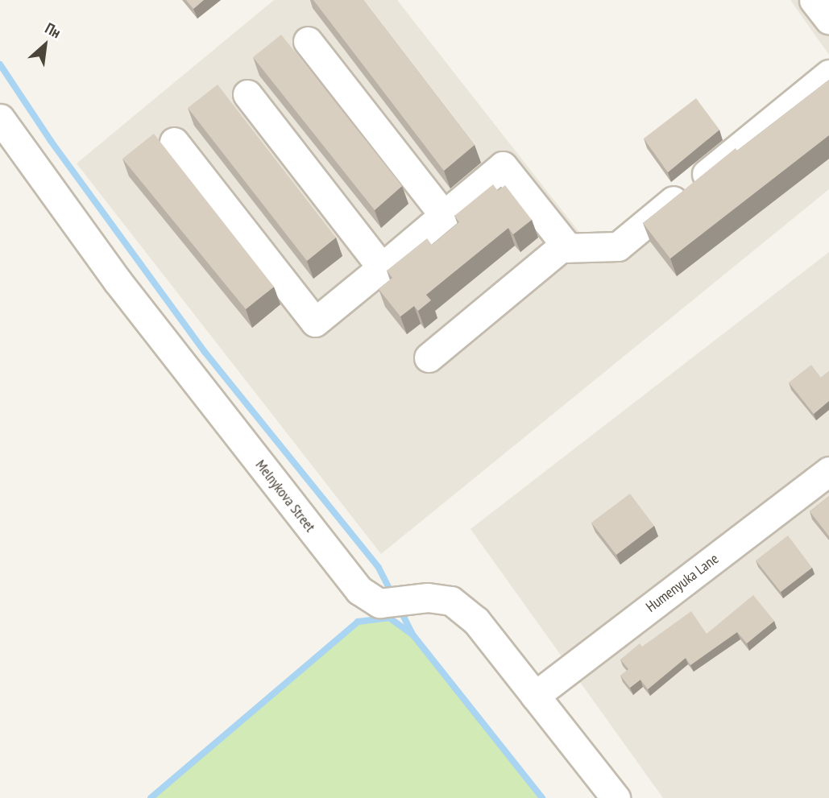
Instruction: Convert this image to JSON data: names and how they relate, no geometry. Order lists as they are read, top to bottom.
{
  "streets": {
    "street": ["Melnykova Street", "Humenyuka Lane"]
  },
  "crossings": [
    ["Melnykova Street", "Humenyuka Lane"]
  ],
  "north": "top right"
}
